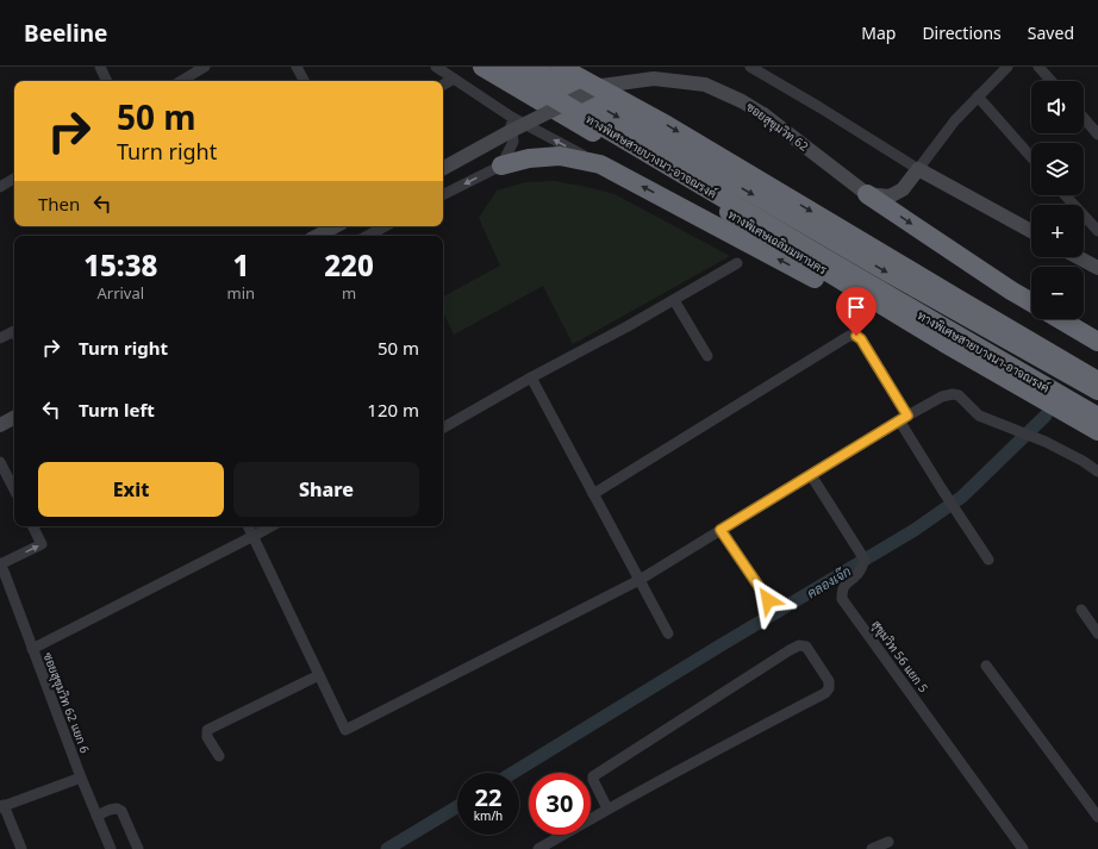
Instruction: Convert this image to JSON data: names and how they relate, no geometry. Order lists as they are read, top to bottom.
{
  "streets": {
    "highway": ["ทางพิเศษสายบางนา-อาจณรงค์", "ทางพิเศษเฉลิมมหานคร"],
    "street": ["ซอยสุขุมวิท 62", "สุขุมวิท 56 แยก 5", "ซอยสุขุมวิท 62 แยก 6"]
  },
  "water": ["คลองเจ๊ก"],
  "page": {
    "header": "Beeline",
    "nav": ["Map", "Directions", "Saved"],
    "map_buttons": ["+", "−"],
    "turn": ["50 m", "Turn right"],
    "then": "Then",
    "eta": [
      "15:38",
      "Arrival",
      "1",
      "min",
      "220",
      "m"
    ],
    "list": [
      {
        "name": "Turn right",
        "value": "50 m"
      },
      {
        "name": "Turn left",
        "value": "120 m"
      }
    ],
    "buttons": ["Exit", "Share"],
    "speed": "22 km/h",
    "limit": "30"
  }
}
